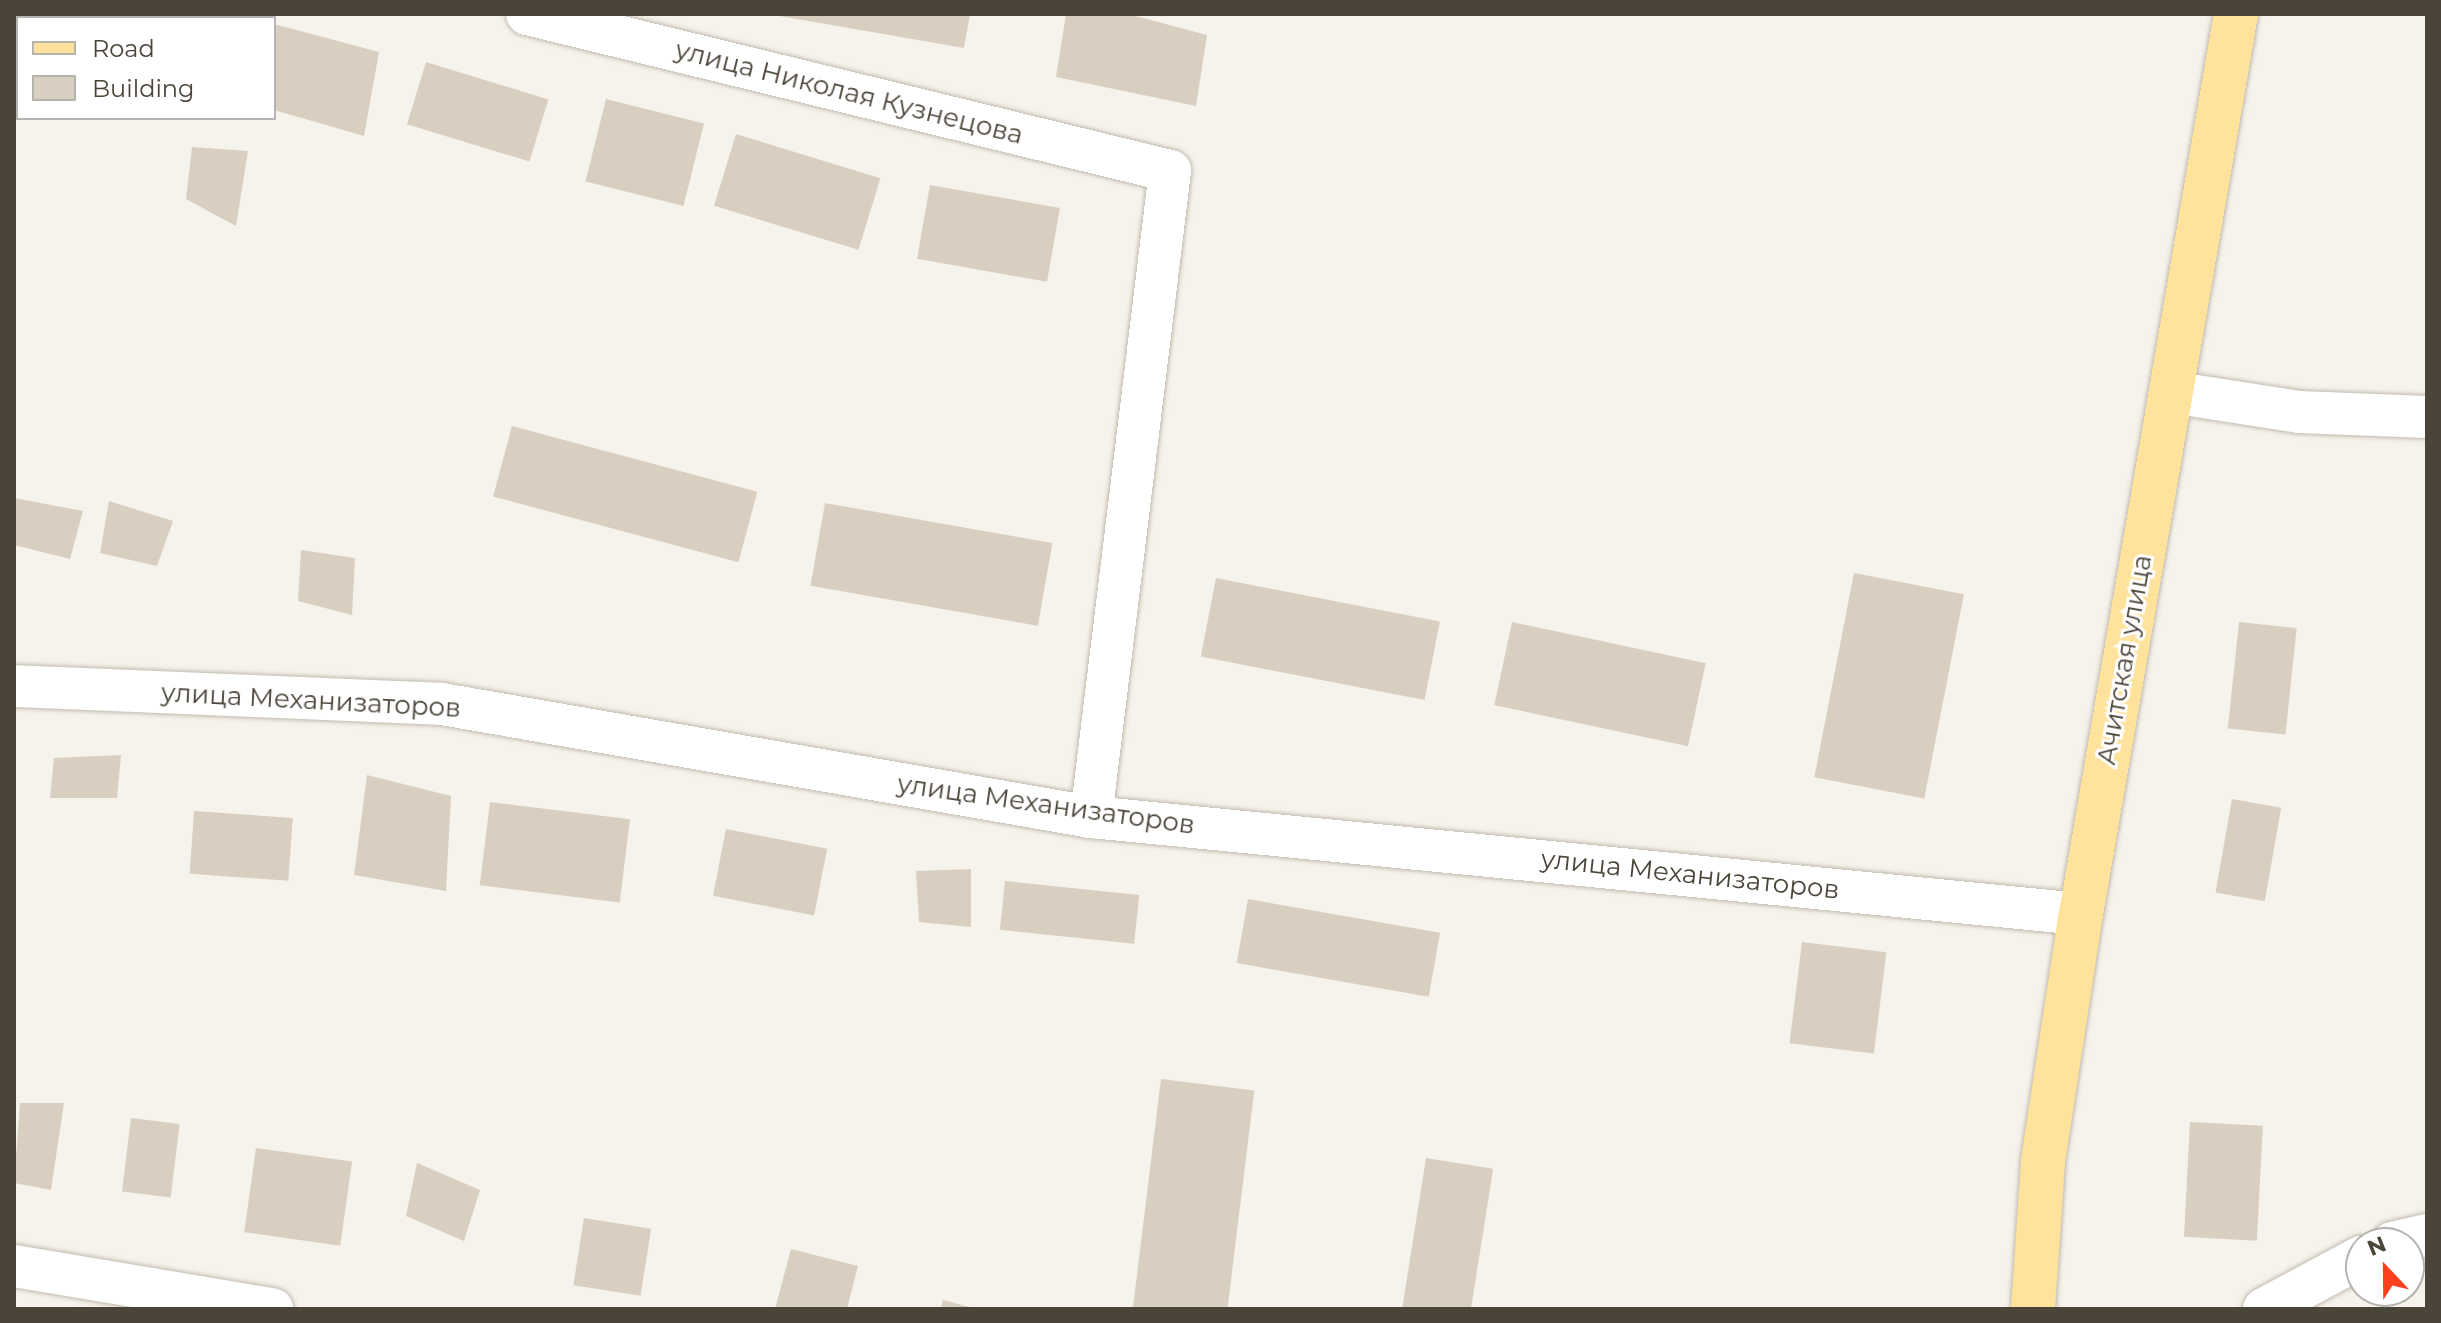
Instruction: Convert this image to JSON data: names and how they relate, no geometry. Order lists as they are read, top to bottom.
{
  "streets": {
    "main road": ["Ачитская улица"],
    "street": ["улица Николая Кузнецова", "улица Механизаторов"]
  },
  "crossings": [
    ["улица Николая Кузнецова", "улица Механизаторов"],
    ["Ачитская улица", "улица Механизаторов"]
  ],
  "legend": ["Road", "Building"],
  "north": "top"
}
